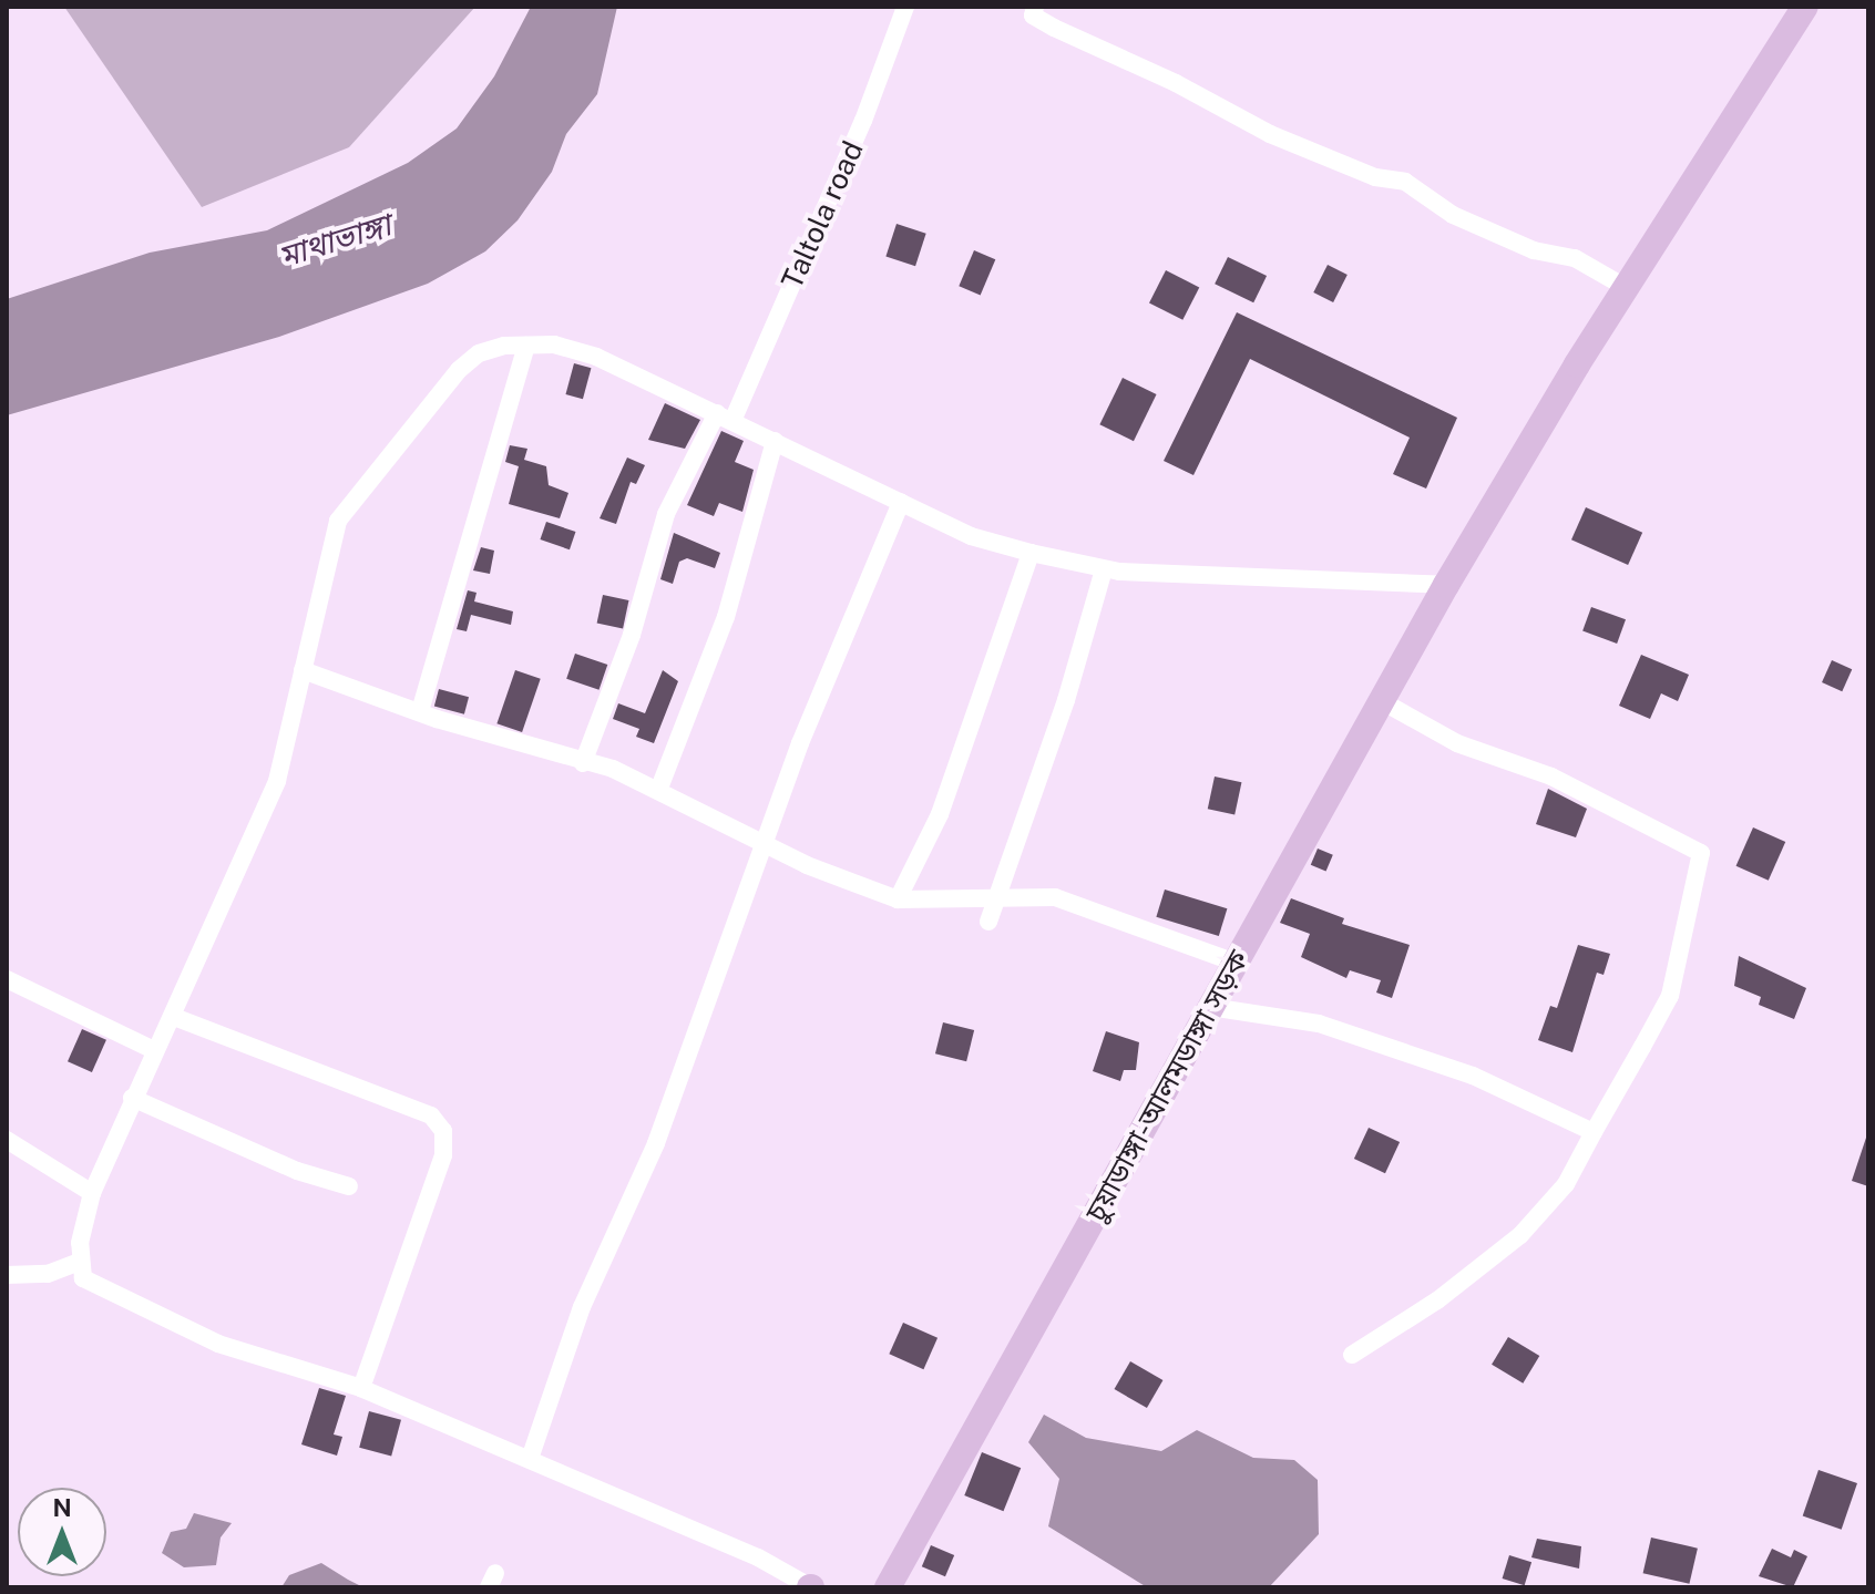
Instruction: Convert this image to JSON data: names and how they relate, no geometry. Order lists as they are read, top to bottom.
{
  "streets": {
    "main road": ["চুয়াডাঙ্গা-আলমডাঙ্গা সড়ক"],
    "street": ["Taltola road"]
  },
  "water": ["মাথাভাঙ্গা"],
  "north": "top"
}
